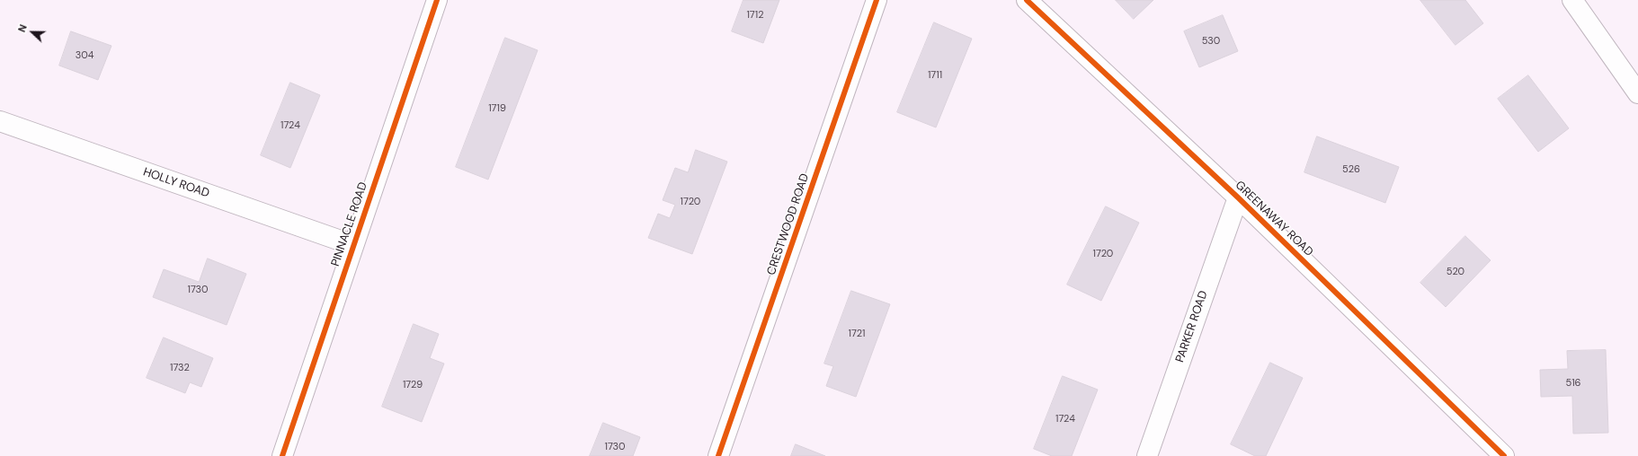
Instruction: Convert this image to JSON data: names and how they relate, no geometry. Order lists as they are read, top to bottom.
{
  "streets": {
    "street": [
      "HOLLY ROAD",
      "GREENAWAY ROAD",
      "PINNACLE ROAD",
      "CRESTWOOD ROAD",
      "PARKER ROAD"
    ]
  },
  "crossings": [
    ["HOLLY ROAD", "PINNACLE ROAD"],
    ["GREENAWAY ROAD", "PARKER ROAD"]
  ],
  "house_numbers": [
    "1712",
    "530",
    "304",
    "1711",
    "1719",
    "1724",
    "526",
    "1720",
    "1720",
    "520",
    "1730",
    "1721",
    "1732",
    "516",
    "1729",
    "1724",
    "1730"
  ],
  "north": "left"
}
